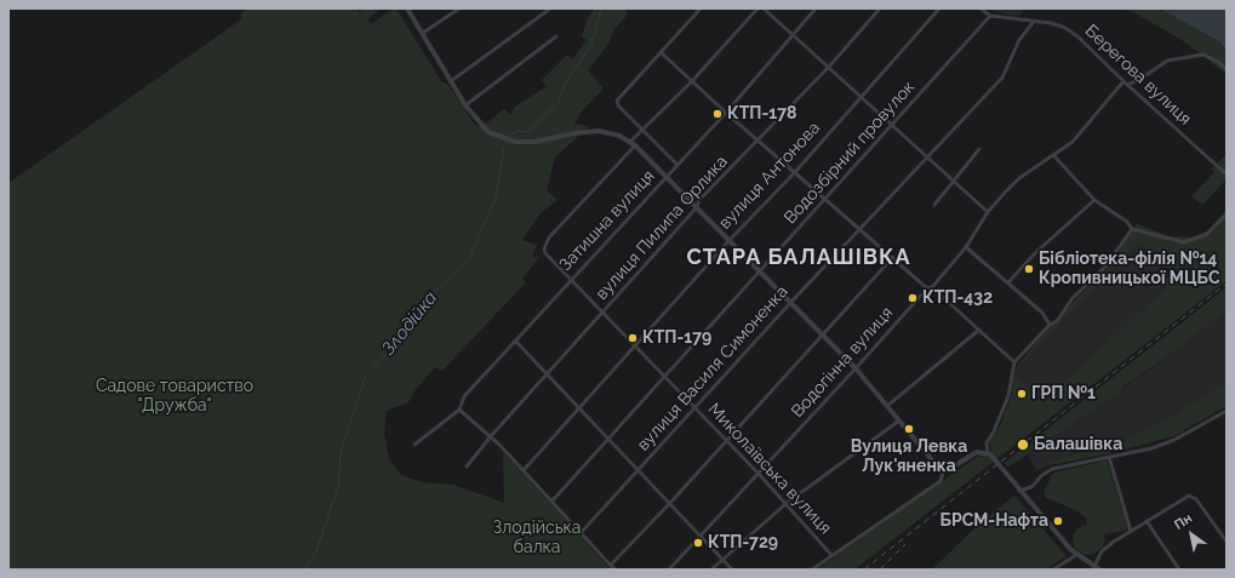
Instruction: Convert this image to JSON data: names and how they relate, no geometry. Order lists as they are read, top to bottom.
{
  "streets": {
    "street": [
      "Берегова вулиця",
      "Водозбірний провулок",
      "вулиця Антонова",
      "Затишна вулиця",
      "вулиця Пилипа Орлика",
      "Водогінна вулиця",
      "вулиця Василя Симоненка",
      "Миколаївська вулиця"
    ]
  },
  "crossings": [
    ["Берегова вулиця", "Водозбірний провулок"],
    ["Берегова вулиця", "вулиця Василя Симоненка"],
    ["Водозбірний провулок", "Миколаївська вулиця"],
    ["вулиця Антонова", "Миколаївська вулиця"],
    ["Затишна вулиця", "Миколаївська вулиця"],
    ["вулиця Пилипа Орлика", "Миколаївська вулиця"],
    ["Водогінна вулиця", "Миколаївська вулиця"],
    ["вулиця Василя Симоненка", "Миколаївська вулиця"]
  ],
  "districts": ["СТАРА БАЛАШІВКА"],
  "water": ["Злодійка"],
  "parks": ["Садове товариство \"Дружба\"", "Злодійська балка"],
  "places": [
    "КТП-178",
    "Бібліотека-філія №14 Кропивницької МЦБС",
    "КТП-432",
    "КТП-179",
    "ГРП №1",
    "Вулиця Левка Лук'яненка",
    "Балашівка",
    "БРСМ-Нафта",
    "КТП-729"
  ],
  "north": "top left"
}
